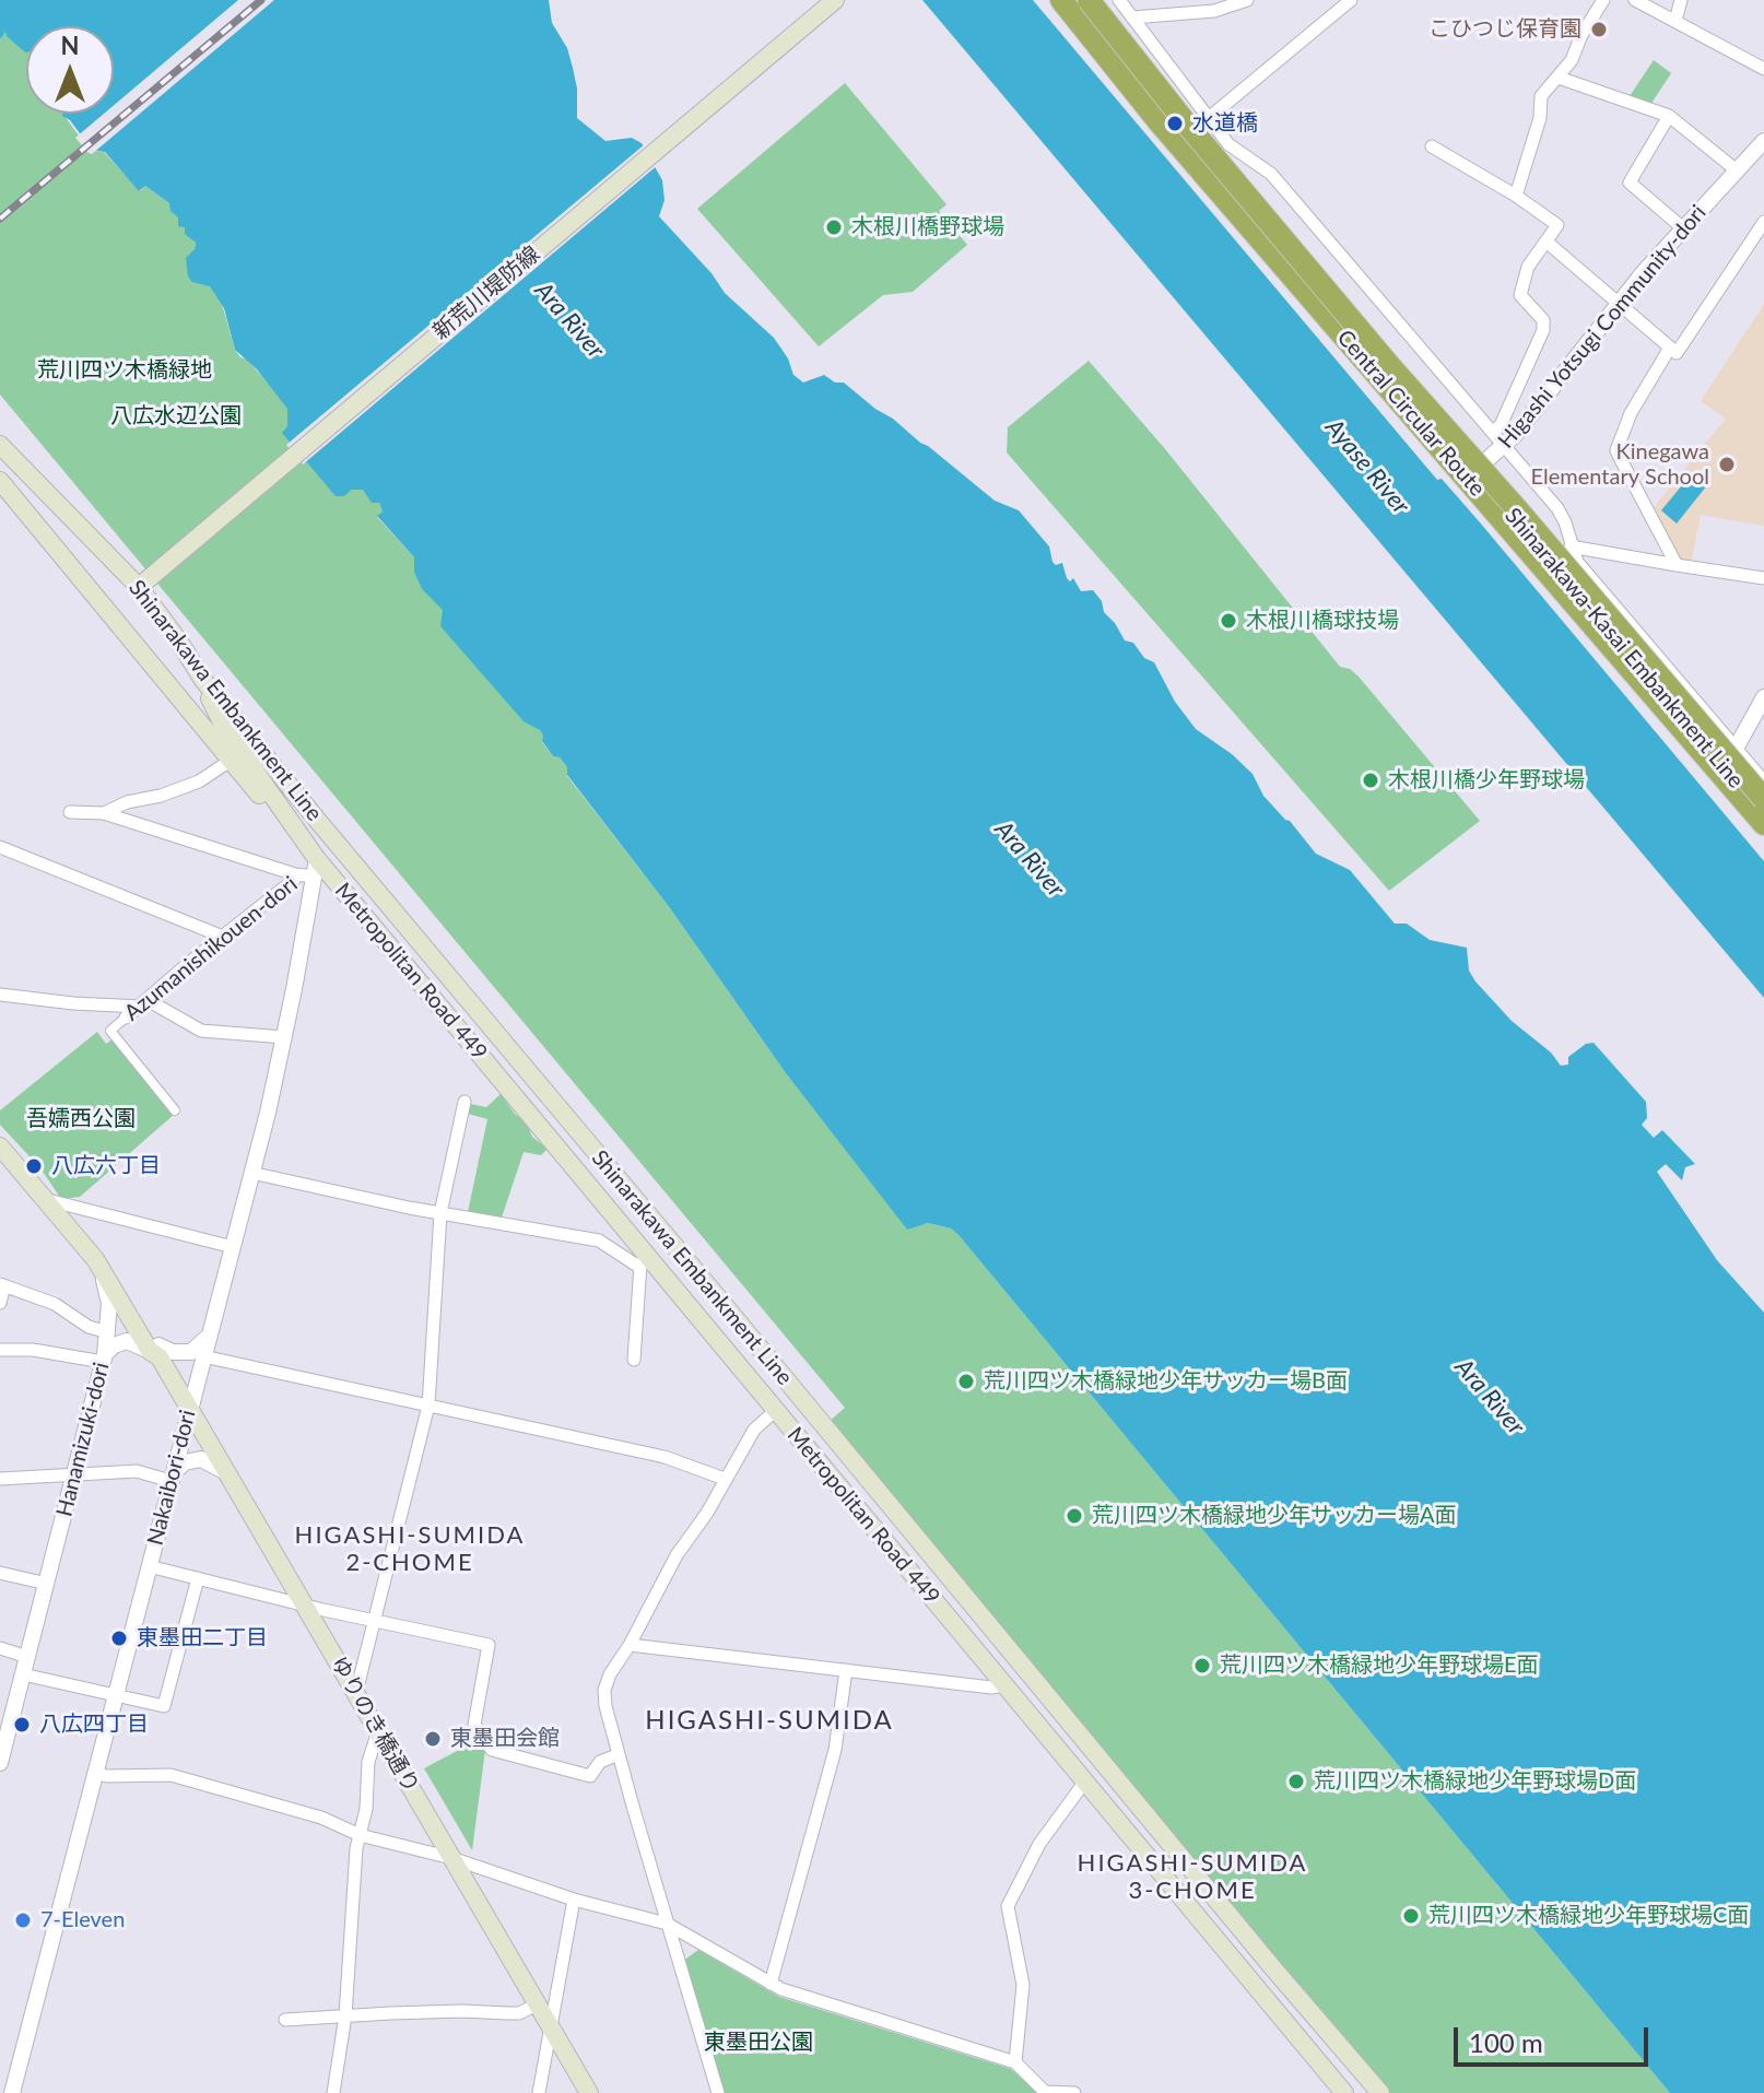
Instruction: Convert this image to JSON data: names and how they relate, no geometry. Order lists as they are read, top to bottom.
{
  "streets": {
    "highway": ["Central Circular Route"],
    "main road": [
      "新荒川堤防線",
      "Shinarakawa-Kasai Embankment Line",
      "Shinarakawa Embankment Line",
      "Metropolitan Road 449",
      "Hanamizuki-dori",
      "ゆりのき橋通り"
    ],
    "street": ["Higashi Yotsugi Community-dori", "Azumanishikouen-dori", "Nakaibori-dori"]
  },
  "crossings": [
    ["新荒川堤防線", "Shinarakawa Embankment Line"],
    ["Higashi Yotsugi Community-dori", "Shinarakawa-Kasai Embankment Line"],
    ["Central Circular Route", "Shinarakawa-Kasai Embankment Line"],
    ["Azumanishikouen-dori", "Metropolitan Road 449"],
    ["Azumanishikouen-dori", "Nakaibori-dori"],
    ["Metropolitan Road 449", "Nakaibori-dori"],
    ["Hanamizuki-dori", "ゆりのき橋通り"],
    ["Nakaibori-dori", "ゆりのき橋通り"]
  ],
  "districts": ["HIGASHI-SUMIDA 2-CHOME", "HIGASHI-SUMIDA", "HIGASHI-SUMIDA 3-CHOME"],
  "water": ["Ara River", "Ayase River"],
  "parks": [
    "荒川四ツ木橋緑地",
    "八広水辺公園",
    "吾嬬西公園",
    "東墨田公園"
  ],
  "places": [
    "こひつじ保育園",
    "水道橋",
    "木根川橋野球場",
    "Kinegawa Elementary School",
    "木根川橋球技場",
    "木根川橋少年野球場",
    "八広六丁目",
    "荒川四ツ木橋緑地少年サッカー場B面",
    "荒川四ツ木橋緑地少年サッカー場A面",
    "東墨田二丁目",
    "荒川四ツ木橋緑地少年野球場E面",
    "八広四丁目",
    "東墨田会館",
    "荒川四ツ木橋緑地少年野球場D面",
    "荒川四ツ木橋緑地少年野球場C面",
    "7-Eleven"
  ],
  "scale_bar": "100 m",
  "north": "top"
}
